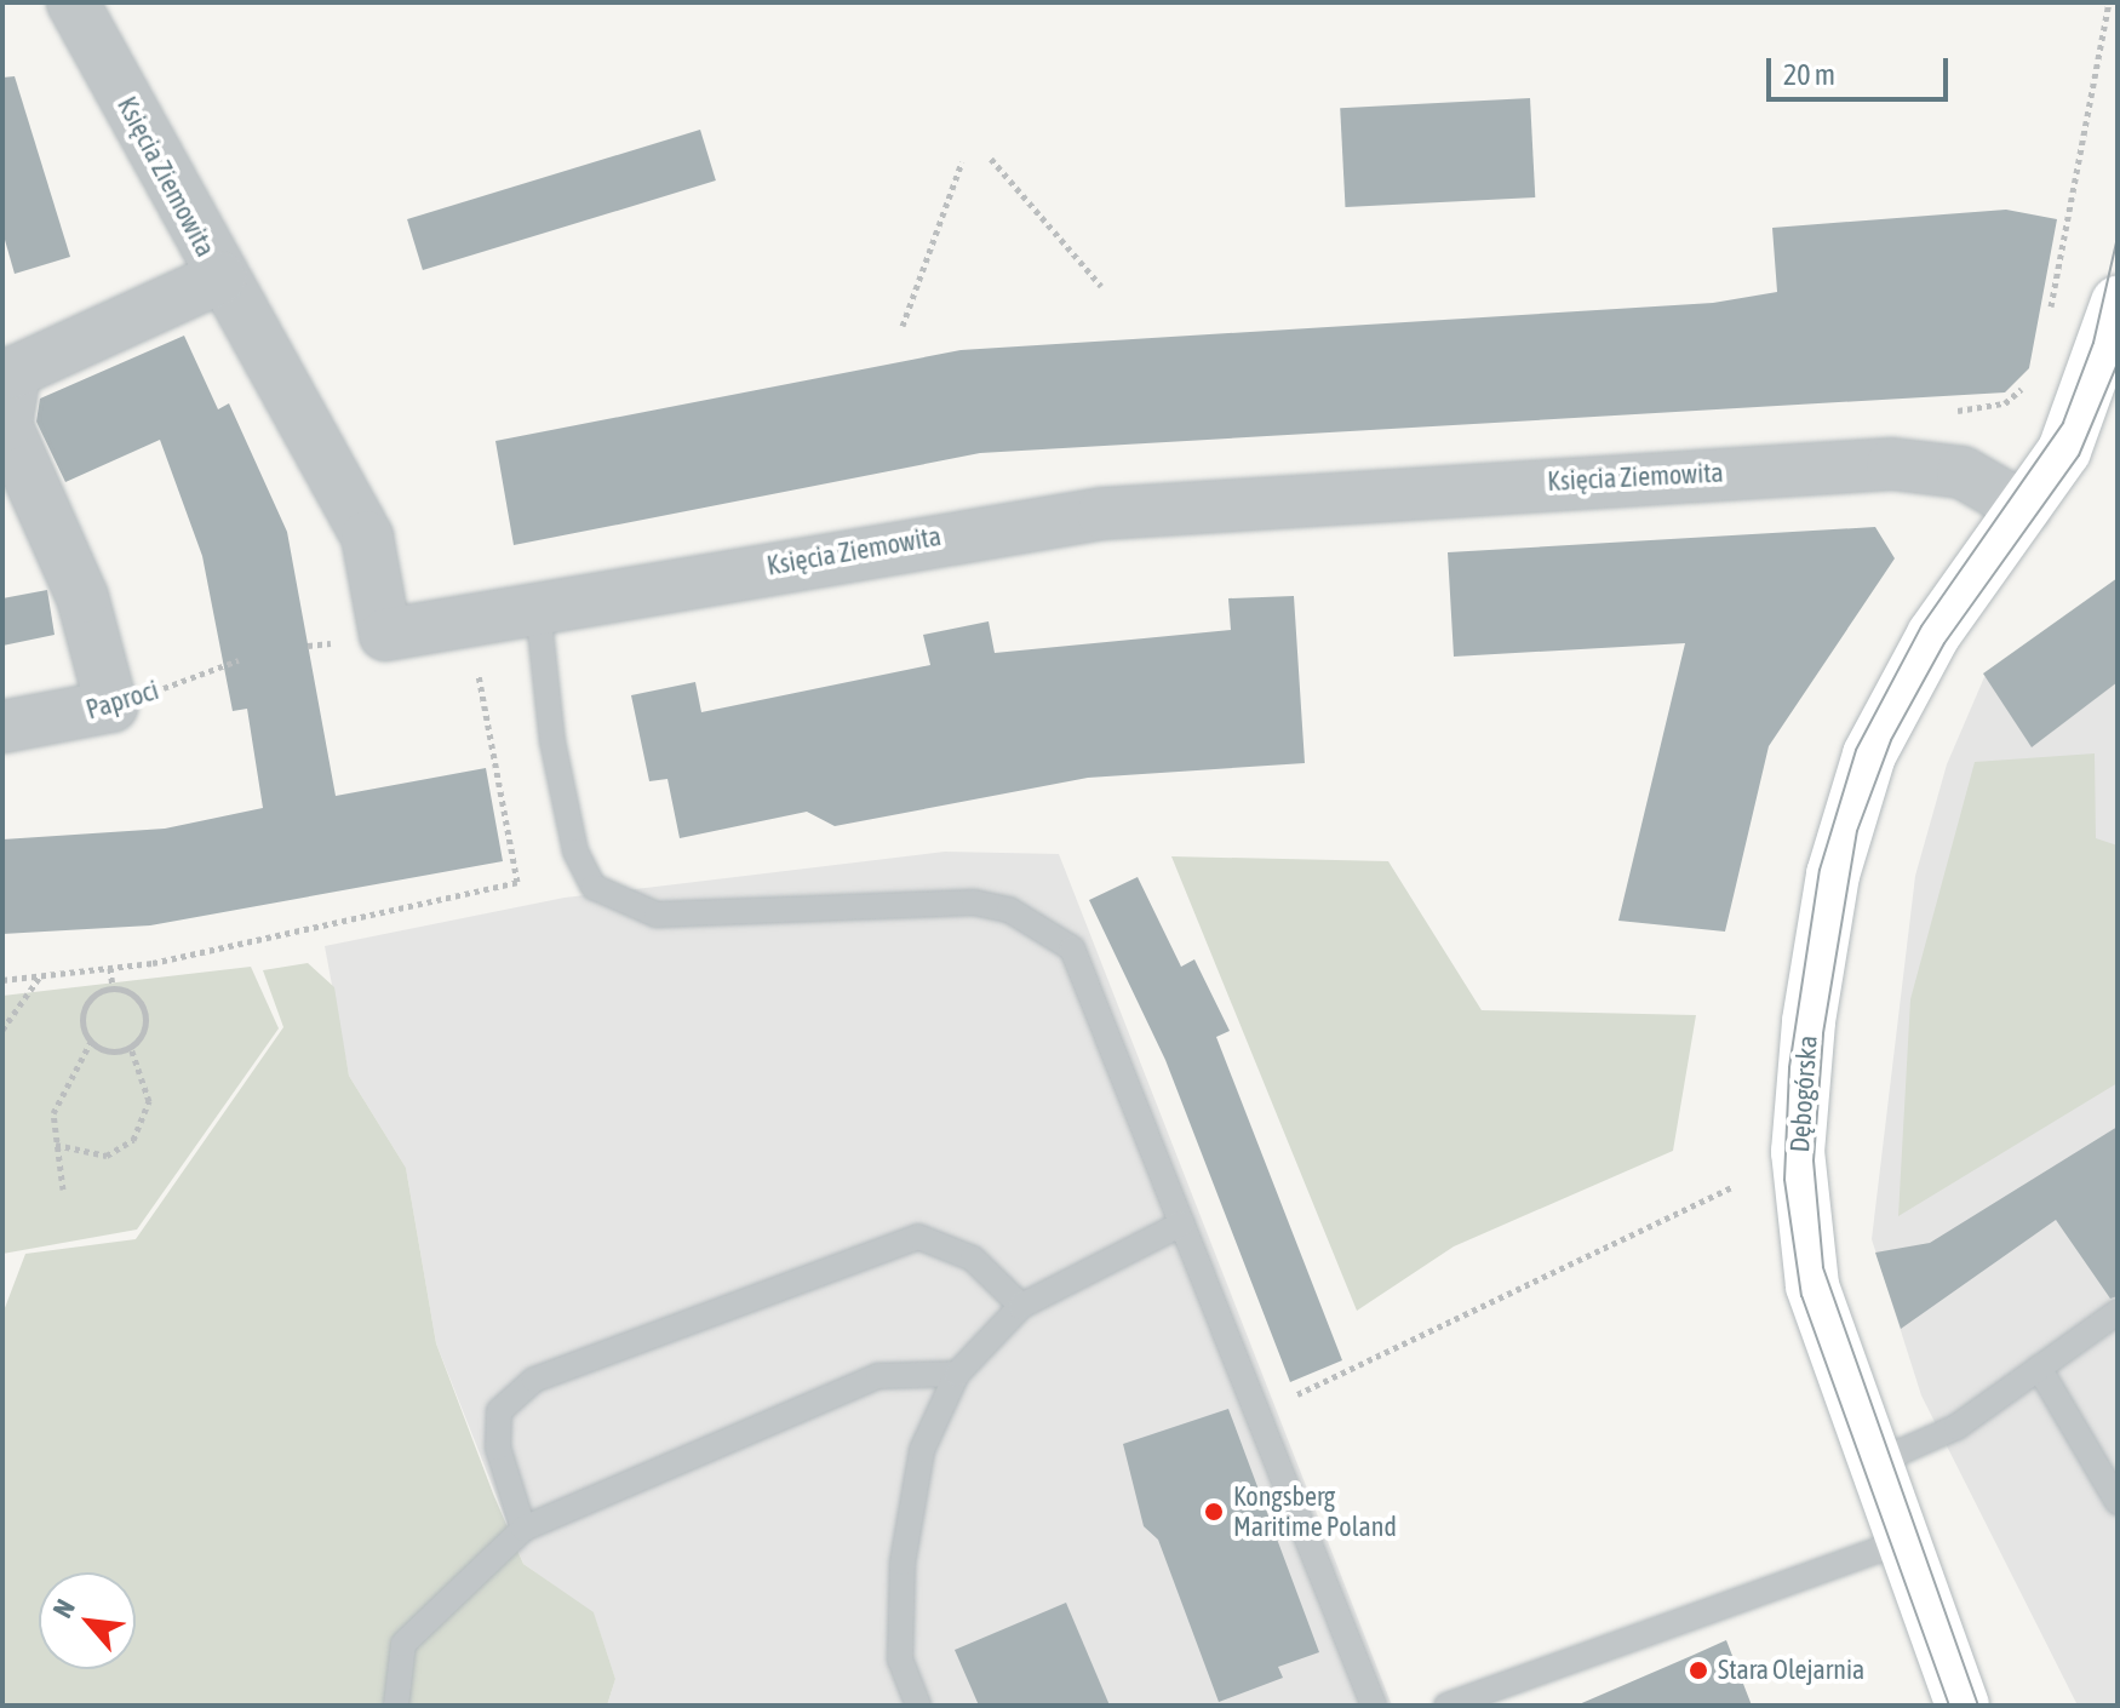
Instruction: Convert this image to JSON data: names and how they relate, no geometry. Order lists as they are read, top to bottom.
{
  "streets": {
    "street": ["Księcia Ziemowita", "Paproci", "Dębogórska"]
  },
  "crossings": [
    ["Księcia Ziemowita", "Dębogórska"]
  ],
  "places": ["Kongsberg Maritime Poland", "Stara Olejarnia"],
  "scale_bar": "20 m",
  "north": "top left"
}
